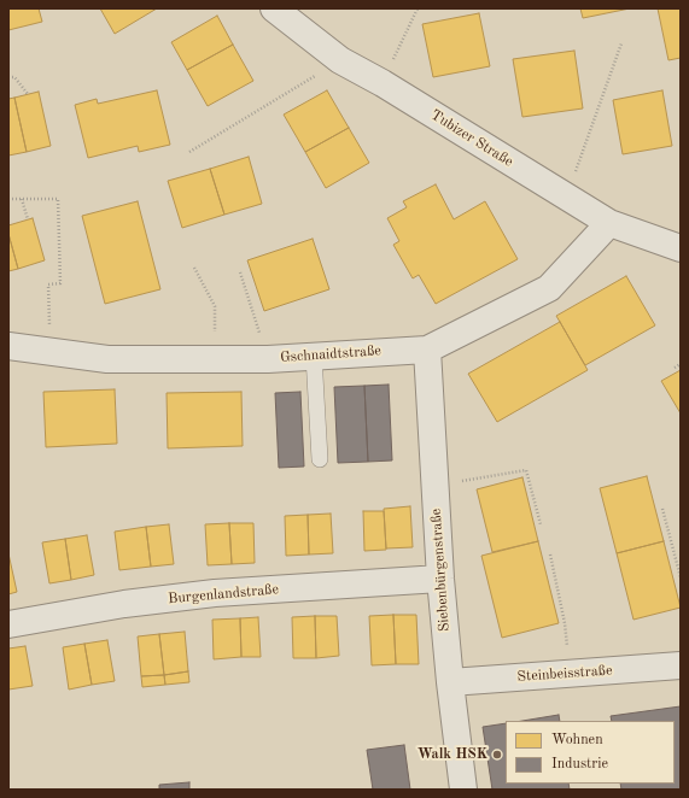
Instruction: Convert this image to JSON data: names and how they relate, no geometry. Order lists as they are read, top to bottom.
{
  "streets": {
    "street": [
      "Tubizer Straße",
      "Gschnaidtstraße",
      "Siebenbürgenstraße",
      "Burgenlandstraße",
      "Steinbeisstraße"
    ]
  },
  "crossings": [
    ["Tubizer Straße", "Gschnaidtstraße"],
    ["Gschnaidtstraße", "Siebenbürgenstraße"],
    ["Siebenbürgenstraße", "Burgenlandstraße"],
    ["Siebenbürgenstraße", "Steinbeisstraße"]
  ],
  "places": ["Walk HSK"],
  "legend": ["Wohnen", "Industrie"]
}
